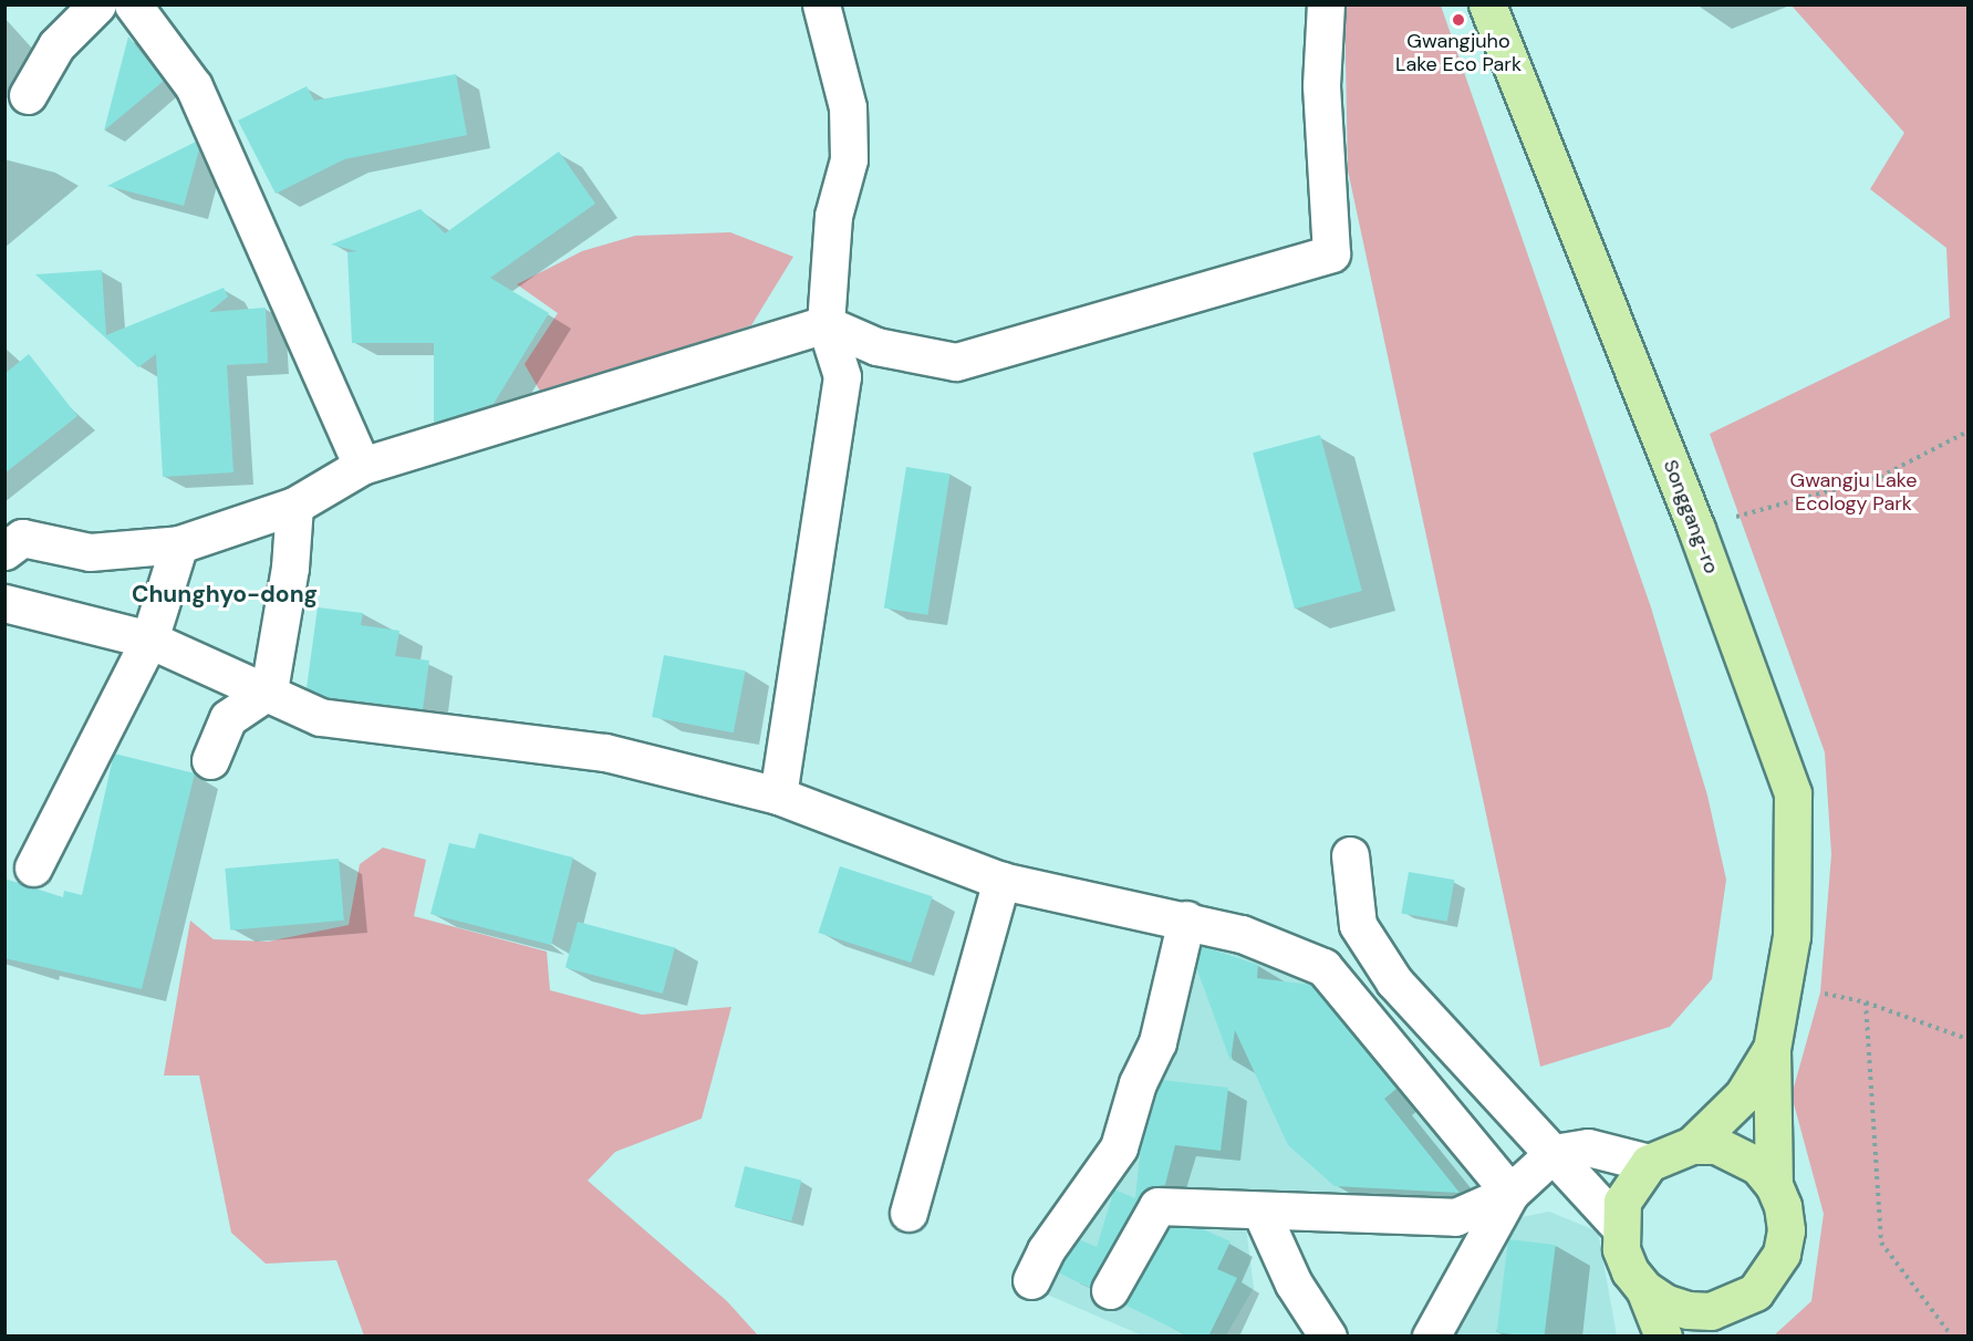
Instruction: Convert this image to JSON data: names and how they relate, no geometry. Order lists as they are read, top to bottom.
{
  "streets": {
    "main road": ["Songgang-ro"]
  },
  "districts": ["Chunghyo-dong"],
  "parks": ["Gwangju Lake Ecology Park"],
  "places": ["Gwangjuho Lake Eco Park"]
}
